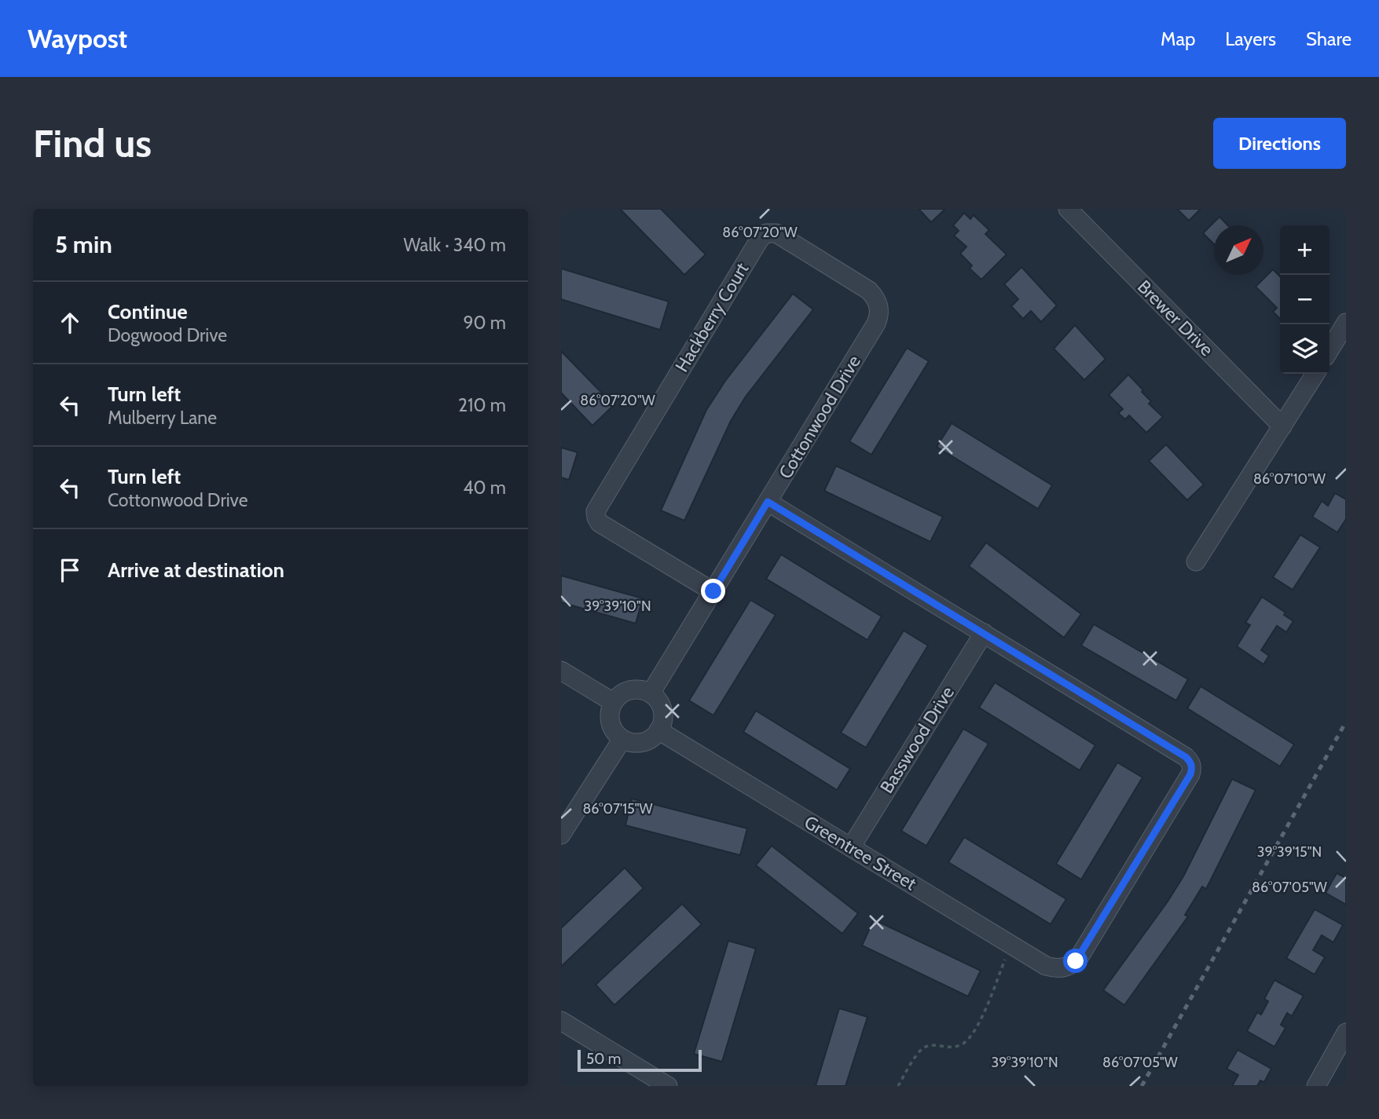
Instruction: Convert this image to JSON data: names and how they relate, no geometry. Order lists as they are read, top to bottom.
{
  "streets": {
    "street": [
      "Hackberry Court",
      "Brewer Drive",
      "Cottonwood Drive",
      "Basswood Drive",
      "Greentree Street"
    ]
  },
  "crossings": [
    ["Hackberry Court", "Cottonwood Drive"],
    ["Cottonwood Drive", "Greentree Street"],
    ["Basswood Drive", "Greentree Street"]
  ],
  "scale_bar": "50 m",
  "north": "top right",
  "page": {
    "header": "Waypost",
    "nav": ["Map", "Layers", "Share"],
    "buttons": "Directions",
    "title": "Find us",
    "heading": ["5 min", "Walk · 340 m"],
    "map_buttons": ["+", "−"],
    "list": [
      ["Continue", "Dogwood Drive", "90 m"],
      ["Turn left", "Mulberry Lane", "210 m"],
      ["Turn left", "Cottonwood Drive", "40 m"],
      "Arrive at destination"
    ],
    "scale": "50 m"
  },
  "coordinates": [
    "86°07'20\"W",
    "86°07'10\"W",
    "39°39'10\"N",
    "86°07'15\"W",
    "39°39'15\"N",
    "86°07'05\"W"
  ]
}
